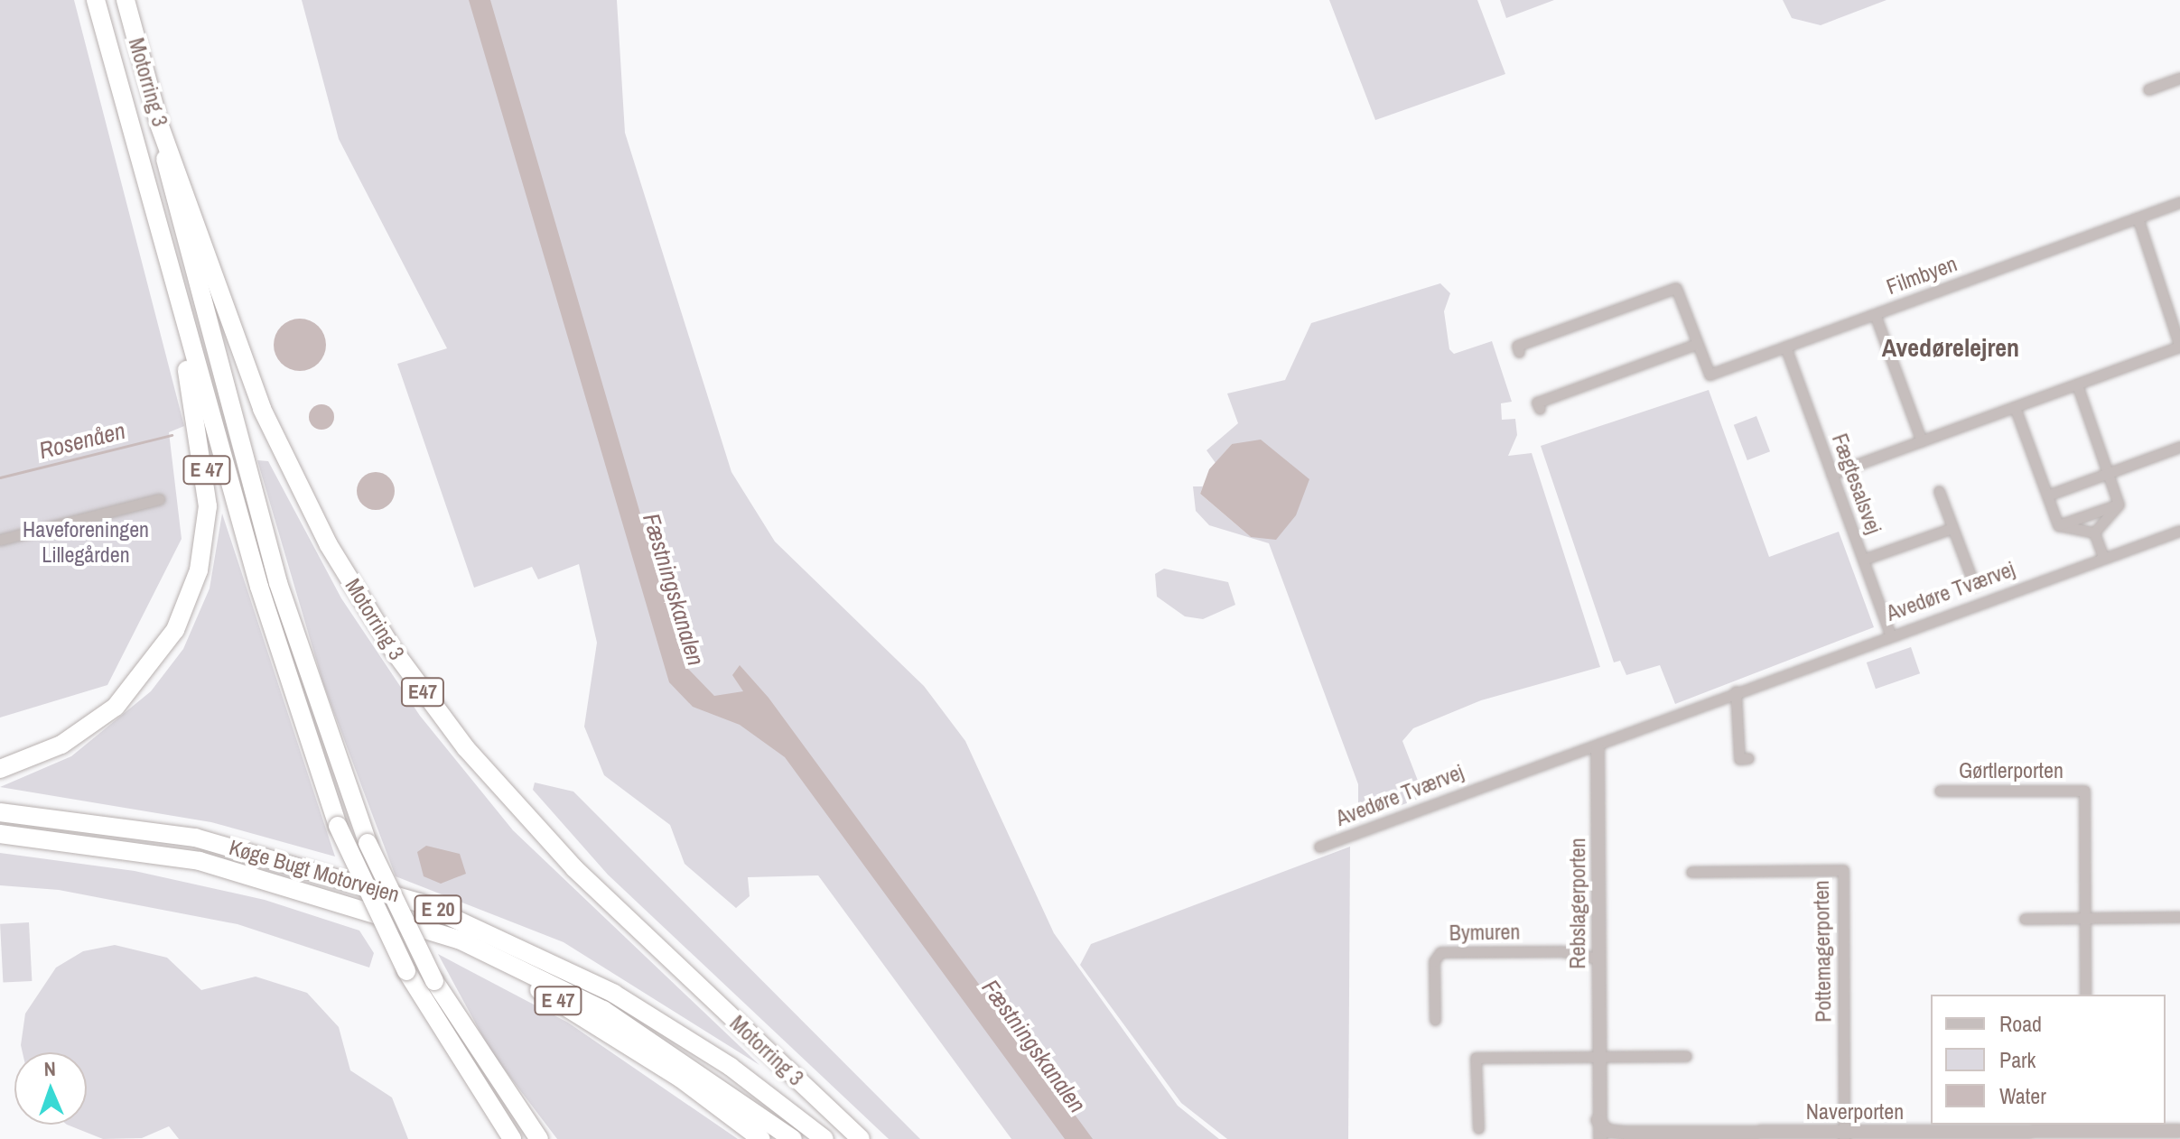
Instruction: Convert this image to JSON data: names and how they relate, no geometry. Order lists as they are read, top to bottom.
{
  "streets": {
    "highway": [
      "Motorring 3",
      "E 47",
      "E47",
      "Køge Bugt Motorvejen",
      "E 20"
    ],
    "street": [
      "Filmbyen",
      "Fægtesalsvej",
      "Avedøre Tværvej",
      "Gørtlerporten",
      "Rebslagerporten",
      "Bymuren",
      "Pottemagerporten",
      "Naverporten"
    ]
  },
  "crossings": [
    ["Motorring 3", "E 47"],
    ["Filmbyen", "Fægtesalsvej"],
    ["E 47", "Køge Bugt Motorvejen"],
    ["Fægtesalsvej", "Avedøre Tværvej"],
    ["Avedøre Tværvej", "Rebslagerporten"],
    ["Rebslagerporten", "Bymuren"],
    ["Rebslagerporten", "Naverporten"],
    ["Pottemagerporten", "Naverporten"]
  ],
  "districts": ["Avedørelejren"],
  "water": ["Rosenåen", "Fæstningskanalen"],
  "parks": ["Haveforeningen Lillegården"],
  "legend": ["Road", "Park", "Water"],
  "north": "top"
}
